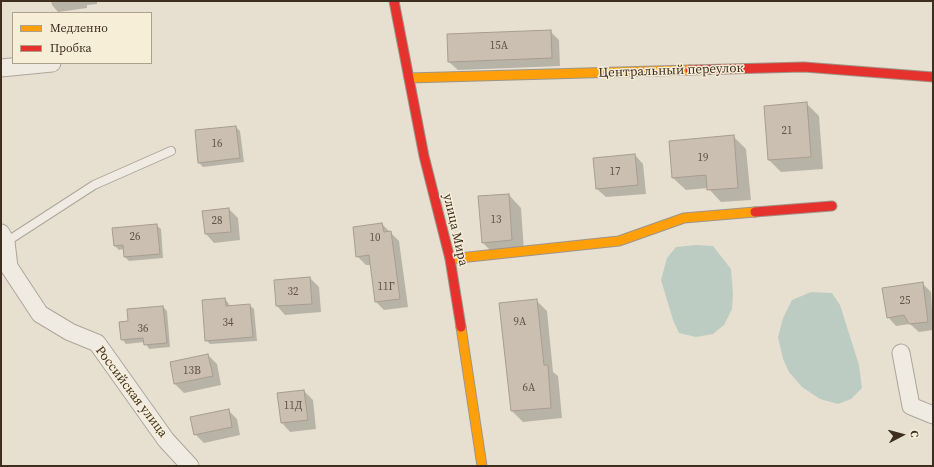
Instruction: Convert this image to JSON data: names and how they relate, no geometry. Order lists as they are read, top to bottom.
{
  "streets": {
    "street": ["Центральный переулок", "улица Мира", "Российская улица"]
  },
  "crossings": [
    ["Центральный переулок", "улица Мира"]
  ],
  "house_numbers": [
    "15А",
    "21",
    "16",
    "19",
    "17",
    "13",
    "28",
    "26",
    "10",
    "11Г",
    "32",
    "25",
    "9А",
    "34",
    "36",
    "13В",
    "6А",
    "11Д"
  ],
  "legend": ["Медленно", "Пробка"],
  "north": "right"
}
